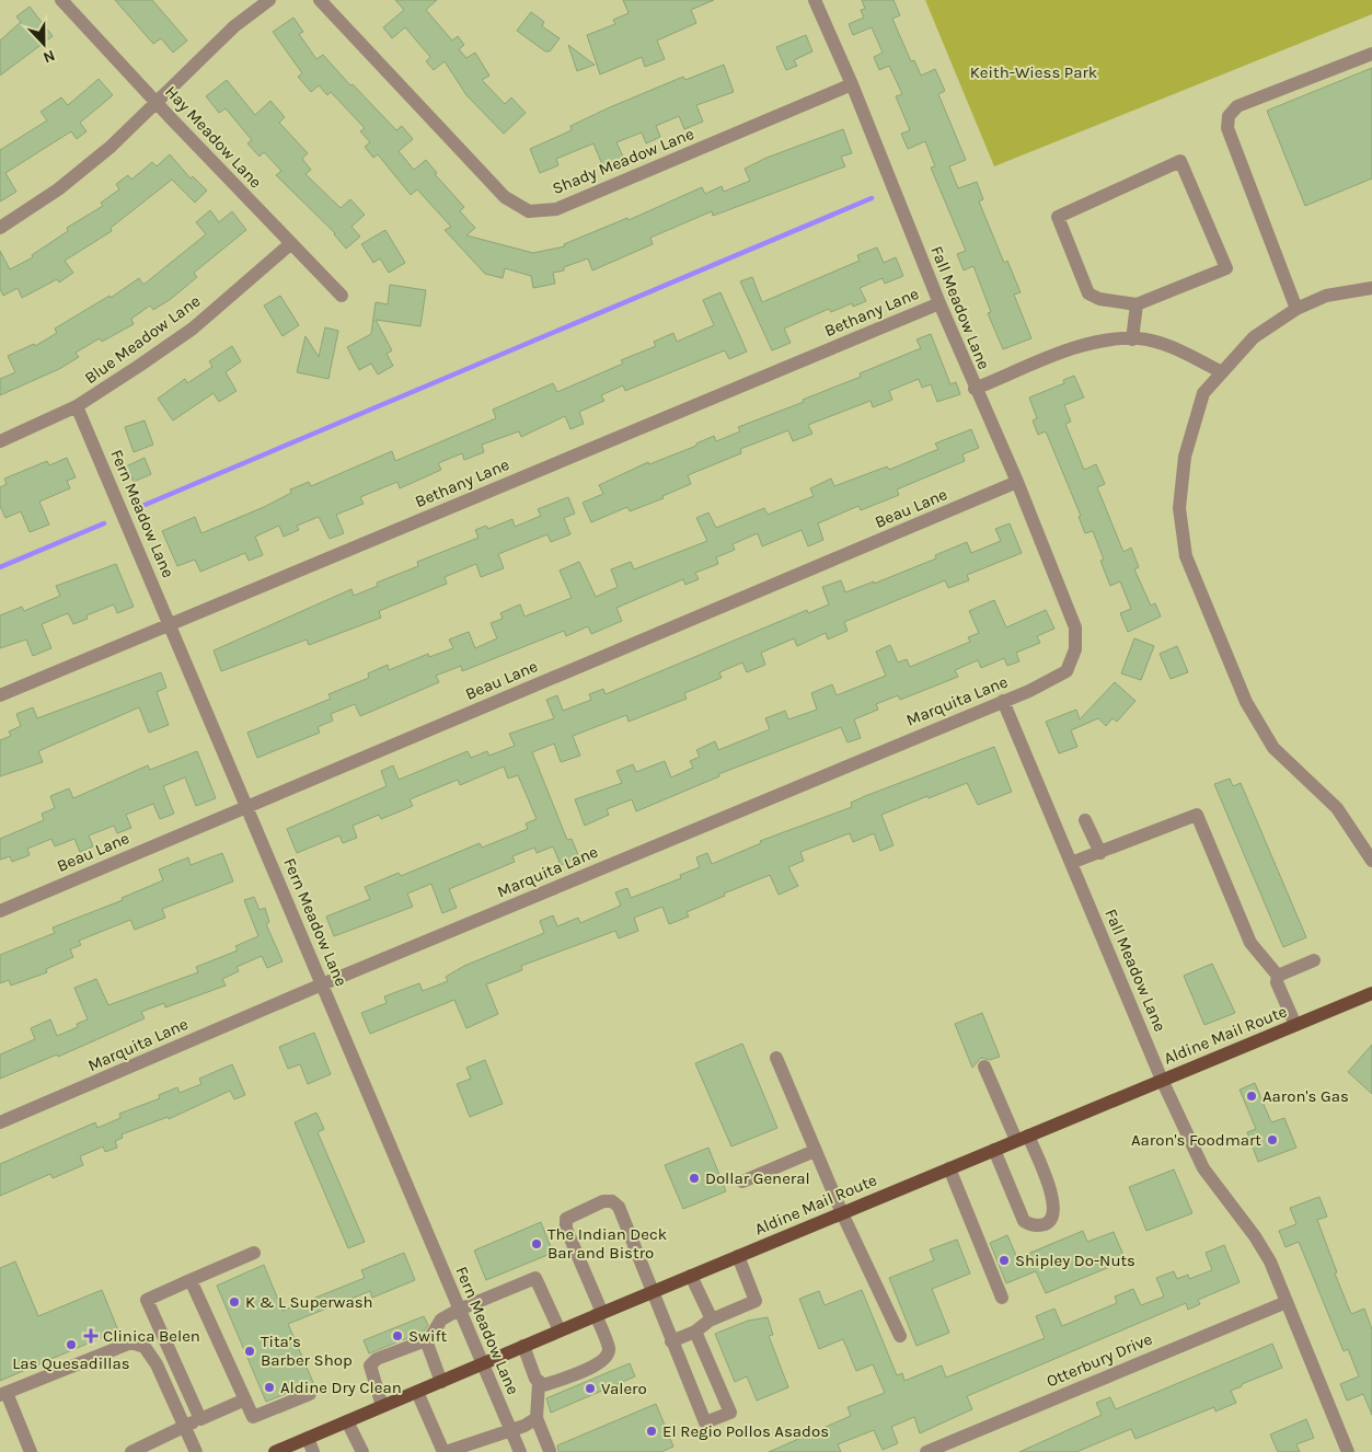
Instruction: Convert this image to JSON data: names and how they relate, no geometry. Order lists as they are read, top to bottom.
{
  "streets": {
    "main road": ["Aldine Mail Route"],
    "street": [
      "Hay Meadow Lane",
      "Shady Meadow Lane",
      "Fall Meadow Lane",
      "Bethany Lane",
      "Blue Meadow Lane",
      "Beau Lane",
      "Fern Meadow Lane",
      "Marquita Lane",
      "Otterbury Drive"
    ]
  },
  "crossings": [
    ["Hay Meadow Lane", "Blue Meadow Lane"],
    ["Shady Meadow Lane", "Fall Meadow Lane"],
    ["Fall Meadow Lane", "Bethany Lane"],
    ["Fall Meadow Lane", "Beau Lane"],
    ["Fall Meadow Lane", "Marquita Lane"],
    ["Fall Meadow Lane", "Aldine Mail Route"],
    ["Fall Meadow Lane", "Otterbury Drive"],
    ["Bethany Lane", "Fern Meadow Lane"],
    ["Blue Meadow Lane", "Fern Meadow Lane"],
    ["Beau Lane", "Fern Meadow Lane"],
    ["Fern Meadow Lane", "Marquita Lane"],
    ["Fern Meadow Lane", "Aldine Mail Route"]
  ],
  "parks": ["Keith-Wiess Park"],
  "places": {
    "other": [
      "Aaron's Gas",
      "Aaron's Foodmart",
      "Dollar General",
      "The Indian Deck Bar and Bistro",
      "Shipley Do-Nuts",
      "K & L Superwash",
      "Swift",
      "Las Quesadillas",
      "Tita’s Barber Shop",
      "Aldine Dry Clean",
      "Valero",
      "El Regio Pollos Asados"
    ],
    "health": ["Clinica Belen"]
  },
  "north": "bottom"
}
